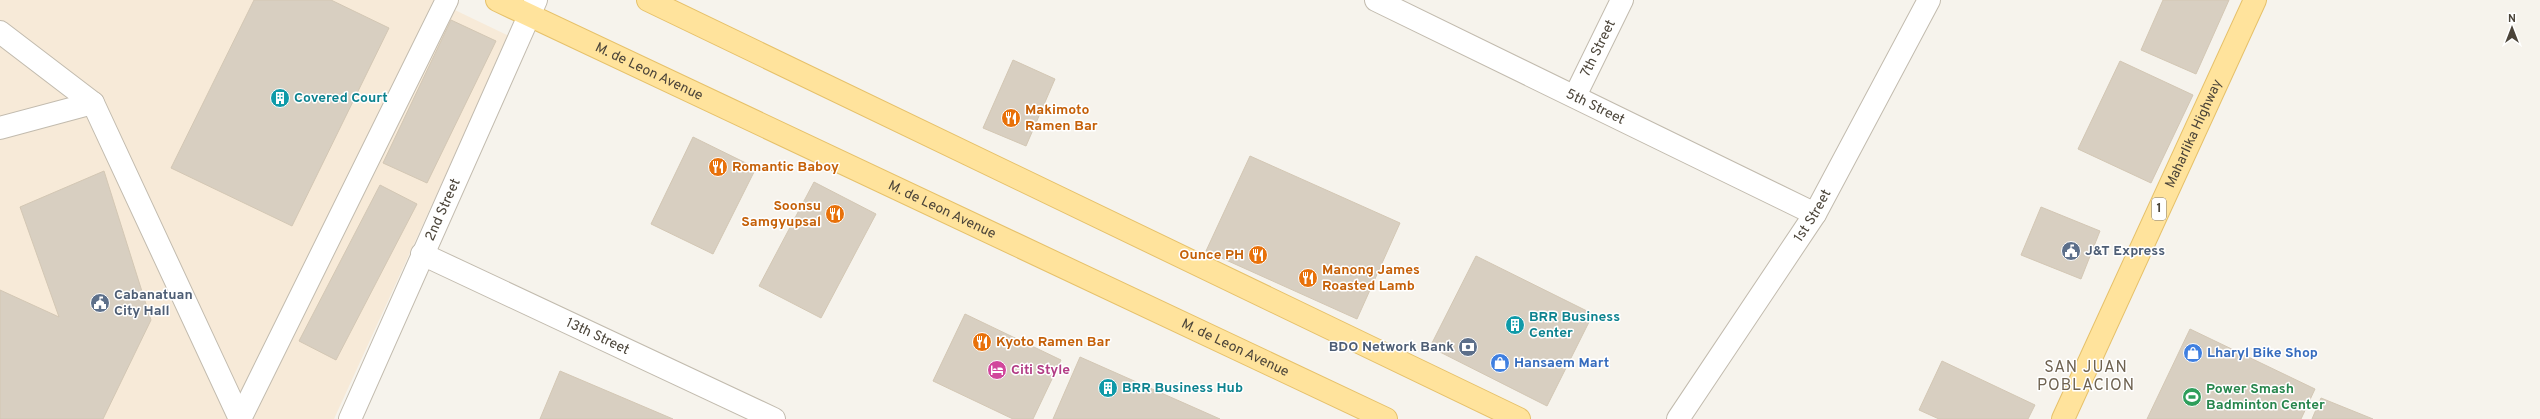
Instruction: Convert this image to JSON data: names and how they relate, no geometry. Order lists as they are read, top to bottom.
{
  "streets": {
    "main road": ["M. de Leon Avenue", "Maharlika Highway", "1"],
    "street": [
      "7th Street",
      "5th Street",
      "2nd Street",
      "1st Street",
      "13th Street"
    ]
  },
  "crossings": [
    ["7th Street", "5th Street"],
    ["M. de Leon Avenue", "2nd Street"],
    ["5th Street", "1st Street"],
    ["2nd Street", "13th Street"]
  ],
  "districts": ["SAN JUAN POBLACION"],
  "places": {
    "building": ["Covered Court", "BRR Business Center", "BRR Business Hub"],
    "restaurant": [
      "Makimoto Ramen Bar",
      "Romantic Baboy",
      "Soonsu Samgyupsal",
      "Ounce PH",
      "Manong James Roasted Lamb",
      "Kyoto Ramen Bar"
    ],
    "public building": ["J&T Express", "Cabanatuan City Hall"],
    "bank": ["BDO Network Bank"],
    "shop": ["Lharyl Bike Shop", "Hansaem Mart"],
    "hotel": ["Citi Style"],
    "sports": ["Power Smash Badminton Center"]
  },
  "north": "top"
}
